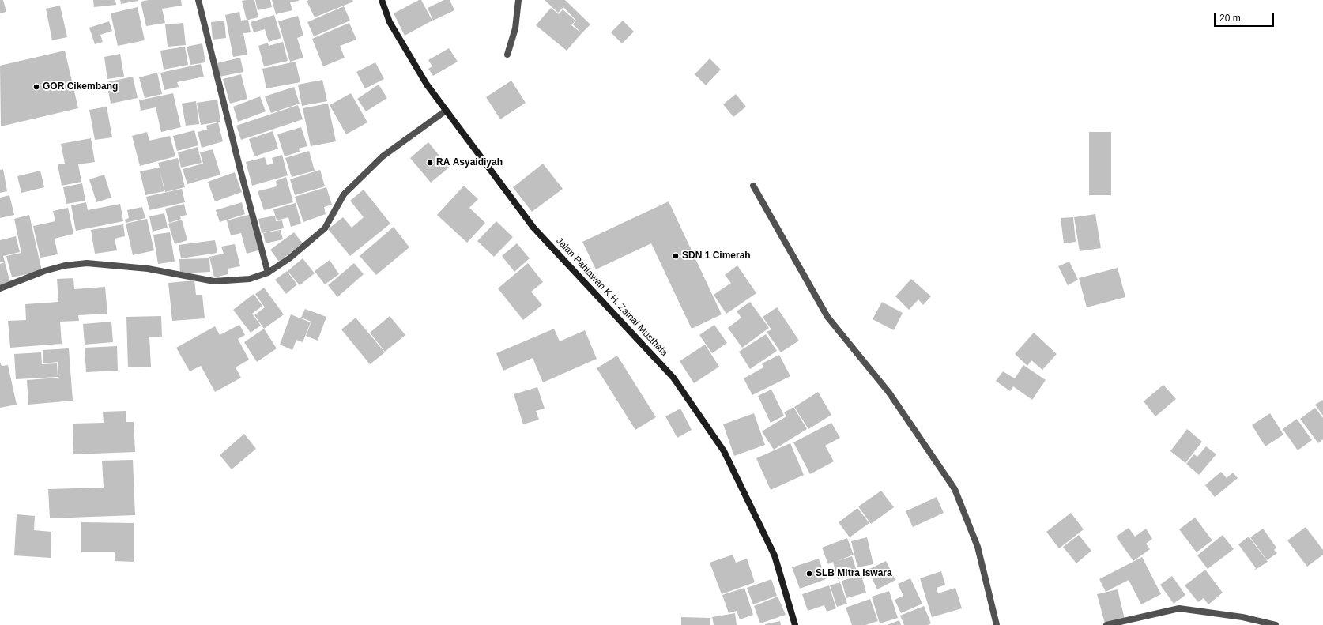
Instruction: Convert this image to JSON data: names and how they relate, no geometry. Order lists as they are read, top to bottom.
{
  "streets": {
    "street": ["Jalan Pahlawan K.H. Zainal Musthafa"]
  },
  "places": [
    "GOR Cikembang",
    "RA Asyaidiyah",
    "SDN 1 Cimerah",
    "SLB Mitra Iswara"
  ],
  "scale_bar": "20 m"
}
